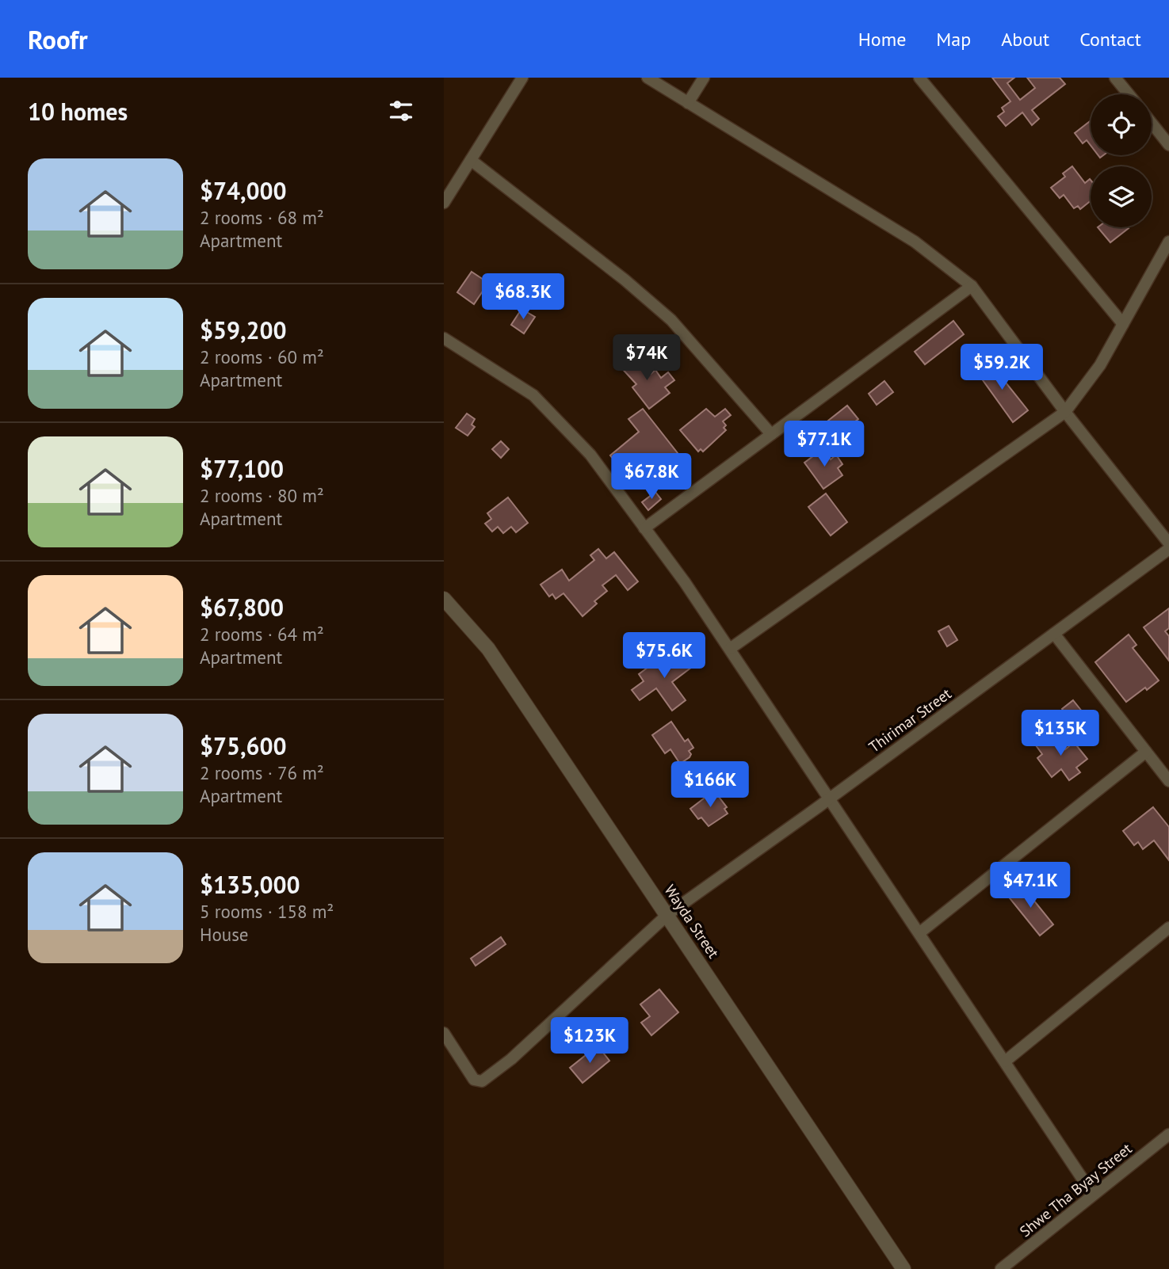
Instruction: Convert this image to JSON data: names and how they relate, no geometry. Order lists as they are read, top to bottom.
{
  "streets": {
    "street": ["Thirimar Street", "Wayda Street", "Shwe Tha Byay Street"]
  },
  "crossings": [
    ["Thirimar Street", "Wayda Street"]
  ],
  "page": {
    "header": "Roofr",
    "nav": [
      "Home",
      "Map",
      "About",
      "Contact"
    ],
    "heading": "10 homes",
    "list": [
      {
        "name": "$74,000",
        "note": "2 rooms · 68 m² · Apartment"
      },
      {
        "name": "$59,200",
        "note": "2 rooms · 60 m² · Apartment"
      },
      {
        "name": "$77,100",
        "note": "2 rooms · 80 m² · Apartment"
      },
      {
        "name": "$67,800",
        "note": "2 rooms · 64 m² · Apartment"
      },
      {
        "name": "$75,600",
        "note": "2 rooms · 76 m² · Apartment"
      },
      {
        "name": "$135,000",
        "note": "5 rooms · 158 m² · House"
      }
    ],
    "price": [
      "$68.3K",
      "$74K",
      "$59.2K",
      "$77.1K",
      "$67.8K",
      "$75.6K",
      "$135K",
      "$166K",
      "$47.1K",
      "$123K"
    ]
  }
}
